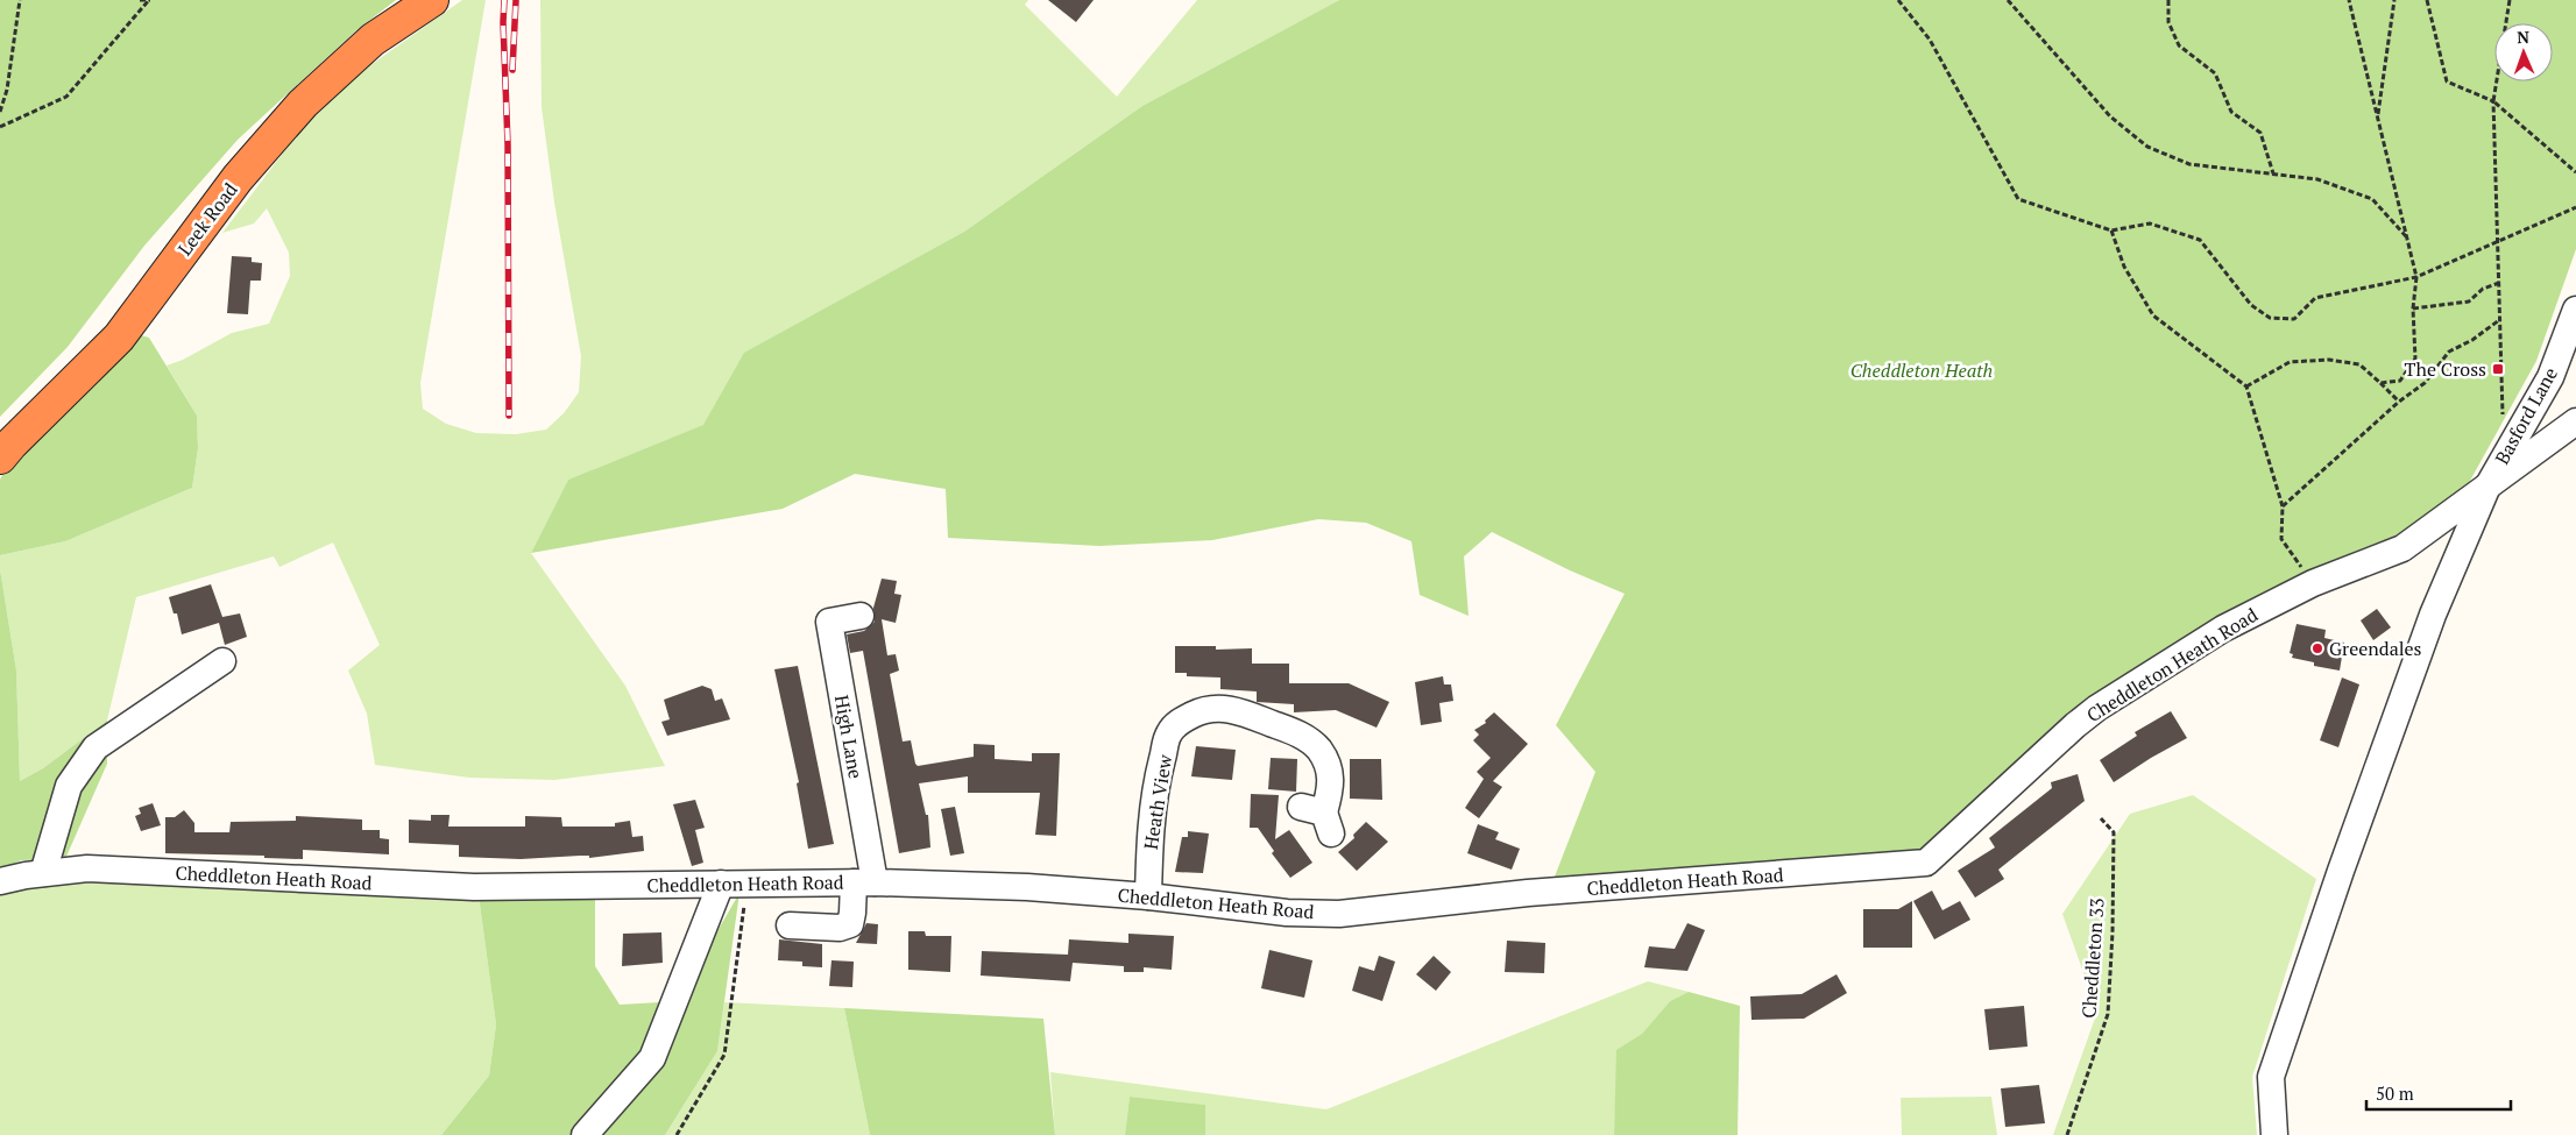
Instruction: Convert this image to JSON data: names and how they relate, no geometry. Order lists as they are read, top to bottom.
{
  "streets": {
    "highway": ["Leek Road"],
    "street": [
      "Basford Lane",
      "Cheddleton Heath Road",
      "High Lane",
      "Heath View"
    ],
    "path": ["Cheddleton 33"]
  },
  "crossings": [
    ["Basford Lane", "Cheddleton Heath Road"],
    ["Cheddleton Heath Road", "High Lane"],
    ["Cheddleton Heath Road", "Heath View"]
  ],
  "parks": ["Cheddleton Heath"],
  "places": {
    "transit": ["The Cross"],
    "other": ["Greendales"]
  },
  "scale_bar": "50 m",
  "north": "top"
}
